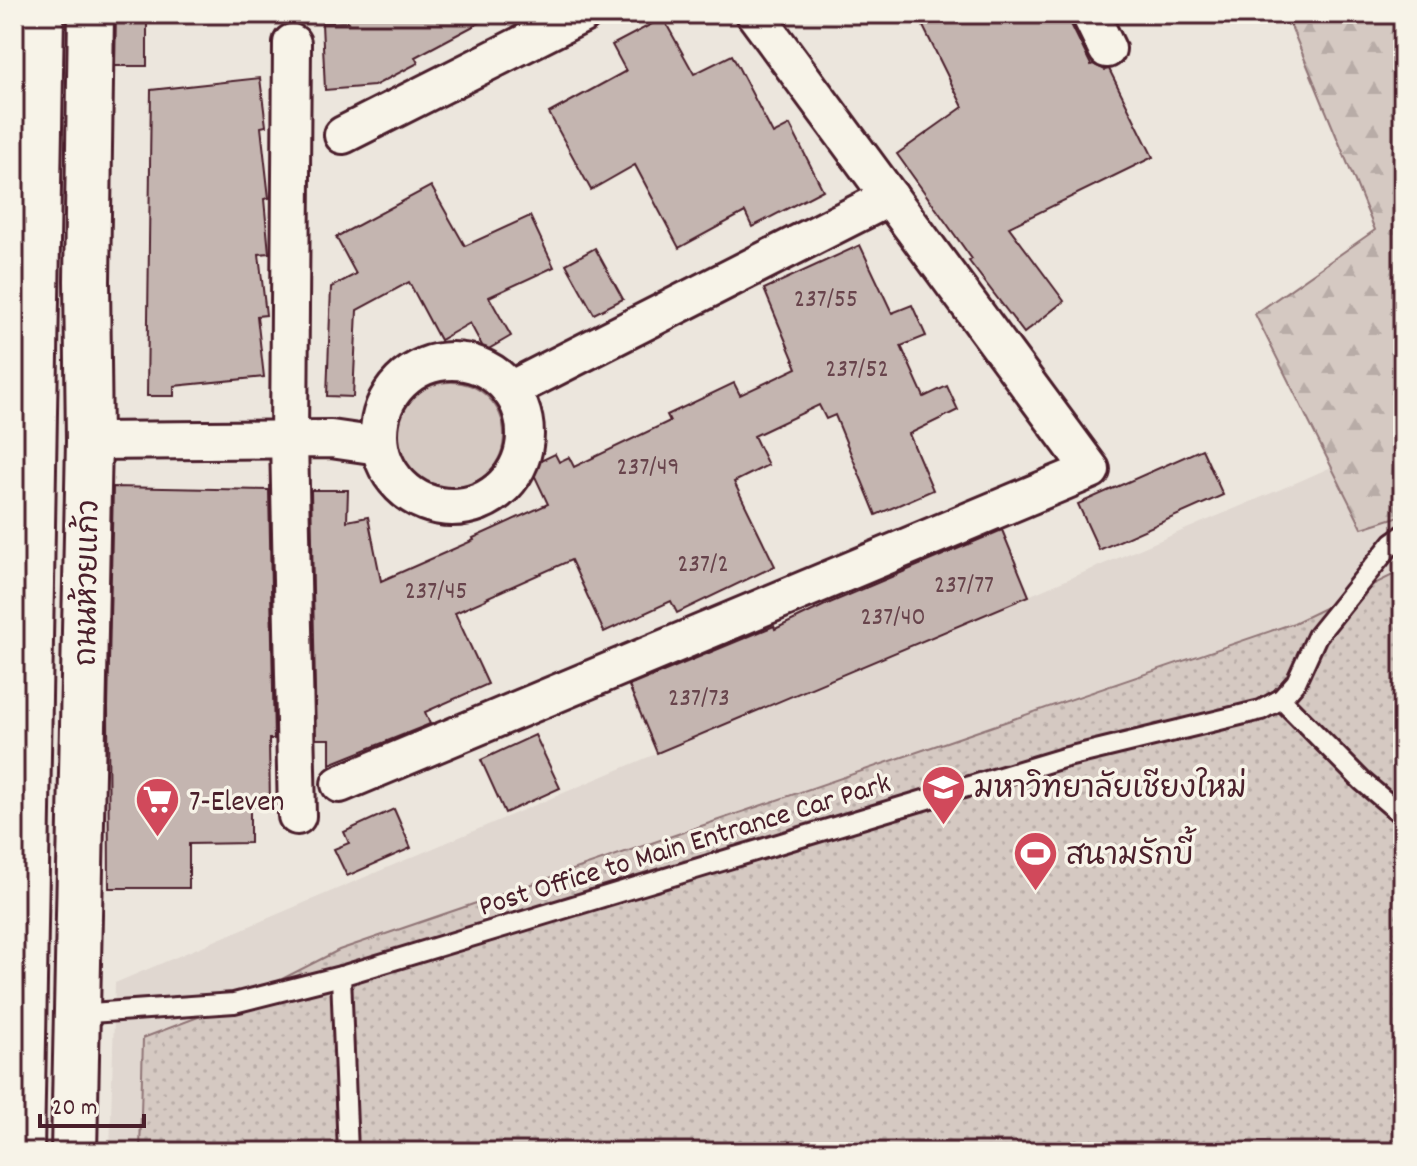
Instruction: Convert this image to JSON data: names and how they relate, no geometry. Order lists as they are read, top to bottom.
{
  "streets": {
    "main road": ["ถนนห้วยแก้ว"]
  },
  "places": {
    "school or university": ["มหาวิทยาลัยเชียงใหม่"],
    "supermarket": ["7-Eleven"],
    "sports": ["สนามรักบี้"]
  },
  "house_numbers": [
    "237/55",
    "237/52",
    "237/49",
    "237/2",
    "237/77",
    "237/45",
    "237/40",
    "237/73"
  ],
  "scale_bar": "20 m"
}
